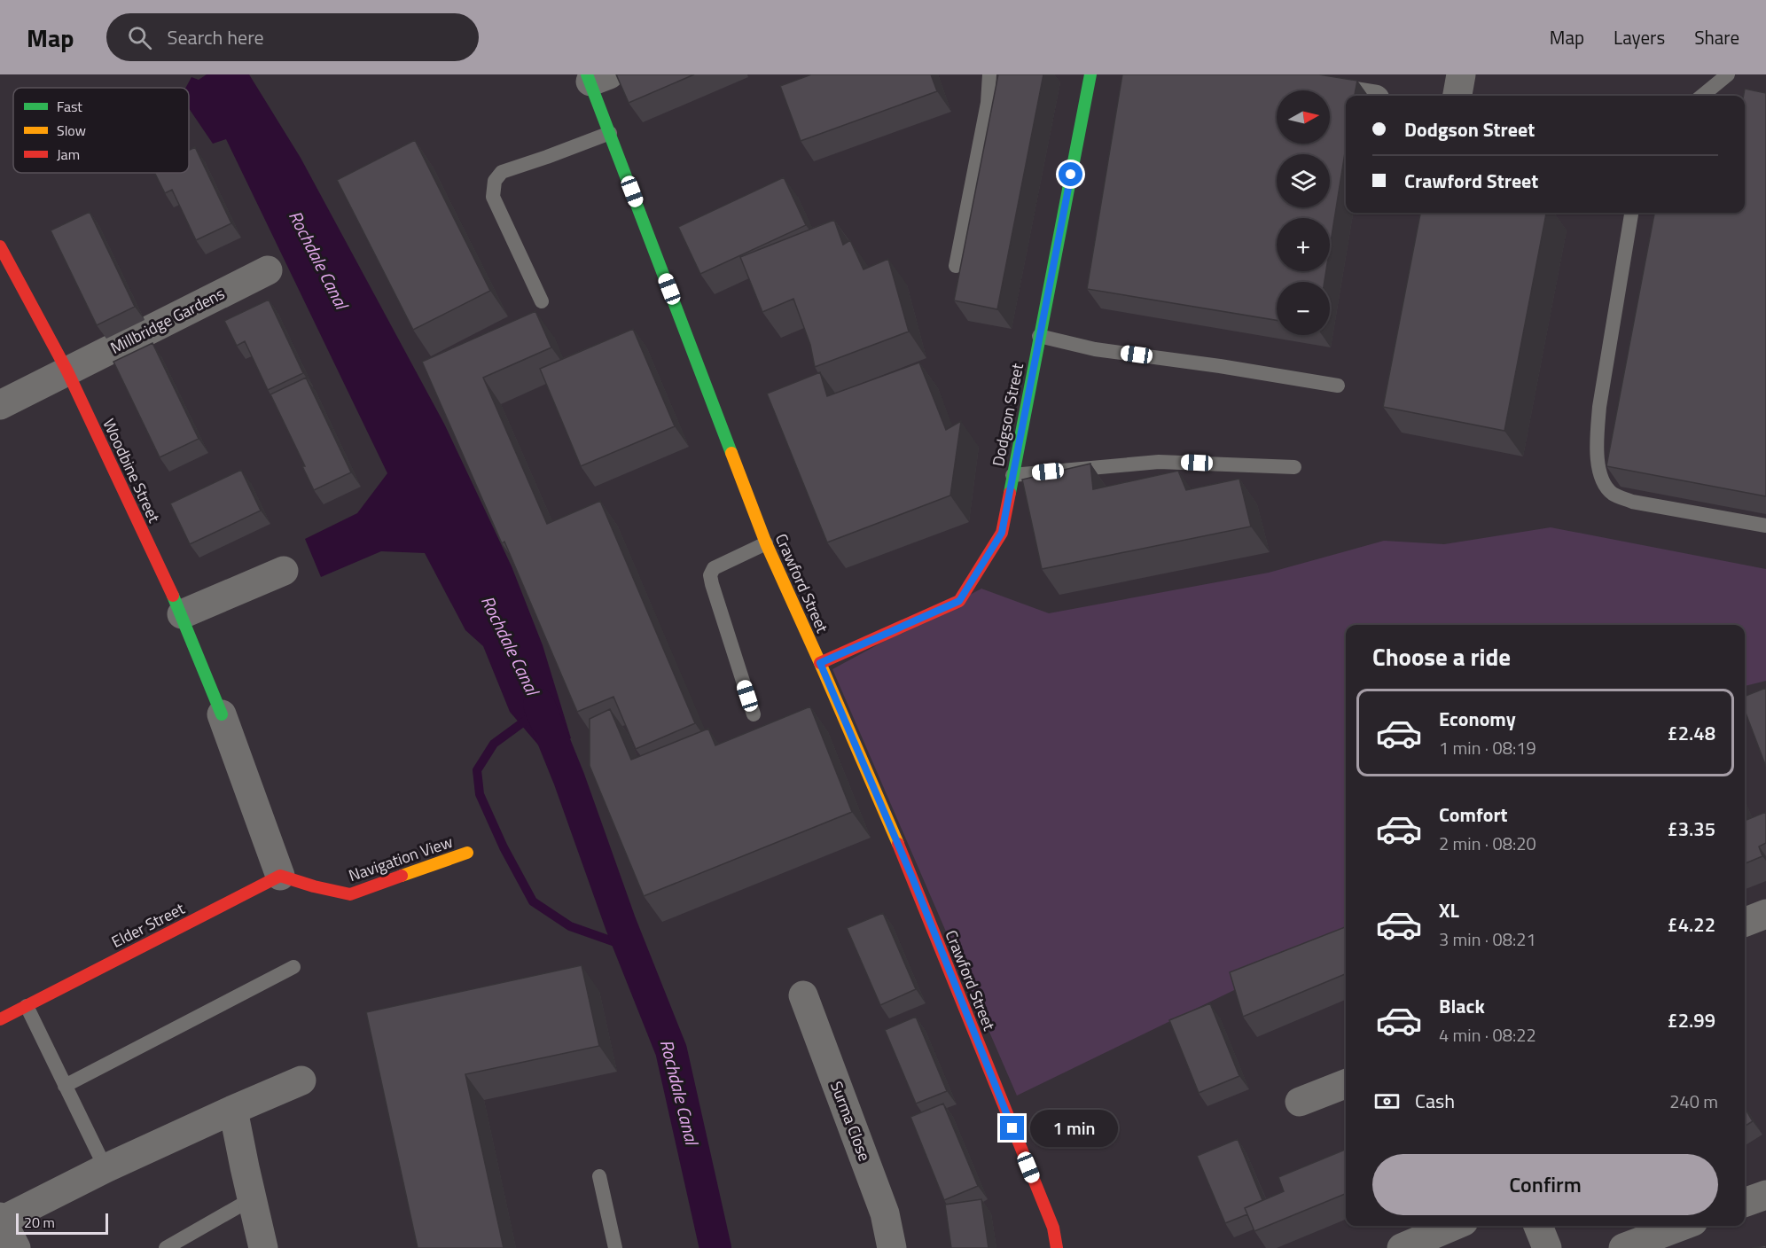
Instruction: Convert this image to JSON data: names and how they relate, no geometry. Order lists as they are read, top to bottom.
{
  "streets": {
    "street": [
      "Millbridge Gardens",
      "Dodgson Street",
      "Woodbine Street",
      "Crawford Street",
      "Navigation View",
      "Elder Street",
      "Surma Close"
    ]
  },
  "crossings": [
    ["Millbridge Gardens", "Woodbine Street"],
    ["Dodgson Street", "Crawford Street"],
    ["Navigation View", "Elder Street"]
  ],
  "water": ["Rochdale Canal"],
  "legend": ["Fast", "Slow", "Jam"],
  "scale_bar": "20 m",
  "north": "right",
  "page": {
    "header": "Map",
    "search": "Search here",
    "nav": ["Map", "Layers", "Share"],
    "map_buttons": ["+", "−"],
    "banner": ["Dodgson Street", "Crawford Street"],
    "heading": "Choose a ride",
    "list": [
      {
        "name": "Economy",
        "note": "1 min · 08:19",
        "value": "£2.48"
      },
      {
        "name": "Comfort",
        "note": "2 min · 08:20",
        "value": "£3.35"
      },
      {
        "name": "XL",
        "note": "3 min · 08:21",
        "value": "£4.22"
      },
      {
        "name": "Black",
        "note": "4 min · 08:22",
        "value": "£2.99"
      }
    ],
    "pay": ["Cash", "240 m"],
    "bubble": "1 min",
    "buttons": "Confirm",
    "scale": "20 m"
  }
}
